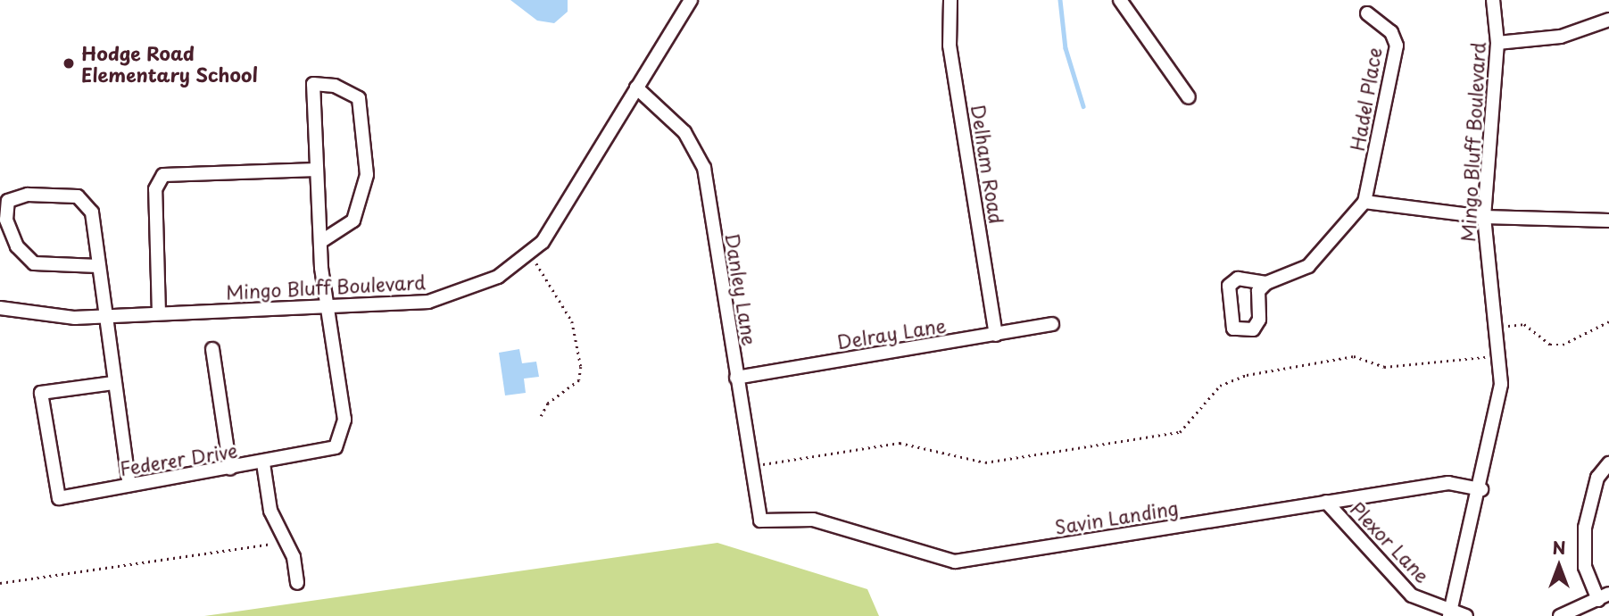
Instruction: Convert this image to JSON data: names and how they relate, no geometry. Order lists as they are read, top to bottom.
{
  "streets": {
    "street": [
      "Hadel Place",
      "Mingo Bluff Boulevard",
      "Delham Road",
      "Danley Lane",
      "Delray Lane",
      "Federer Drive",
      "Savin Landing",
      "Plexor Lane"
    ]
  },
  "crossings": [
    ["Mingo Bluff Boulevard", "Danley Lane"],
    ["Mingo Bluff Boulevard", "Federer Drive"],
    ["Mingo Bluff Boulevard", "Savin Landing"],
    ["Mingo Bluff Boulevard", "Plexor Lane"],
    ["Delham Road", "Delray Lane"],
    ["Danley Lane", "Delray Lane"],
    ["Danley Lane", "Savin Landing"],
    ["Savin Landing", "Plexor Lane"]
  ],
  "places": ["Hodge Road Elementary School"],
  "north": "top"
}
